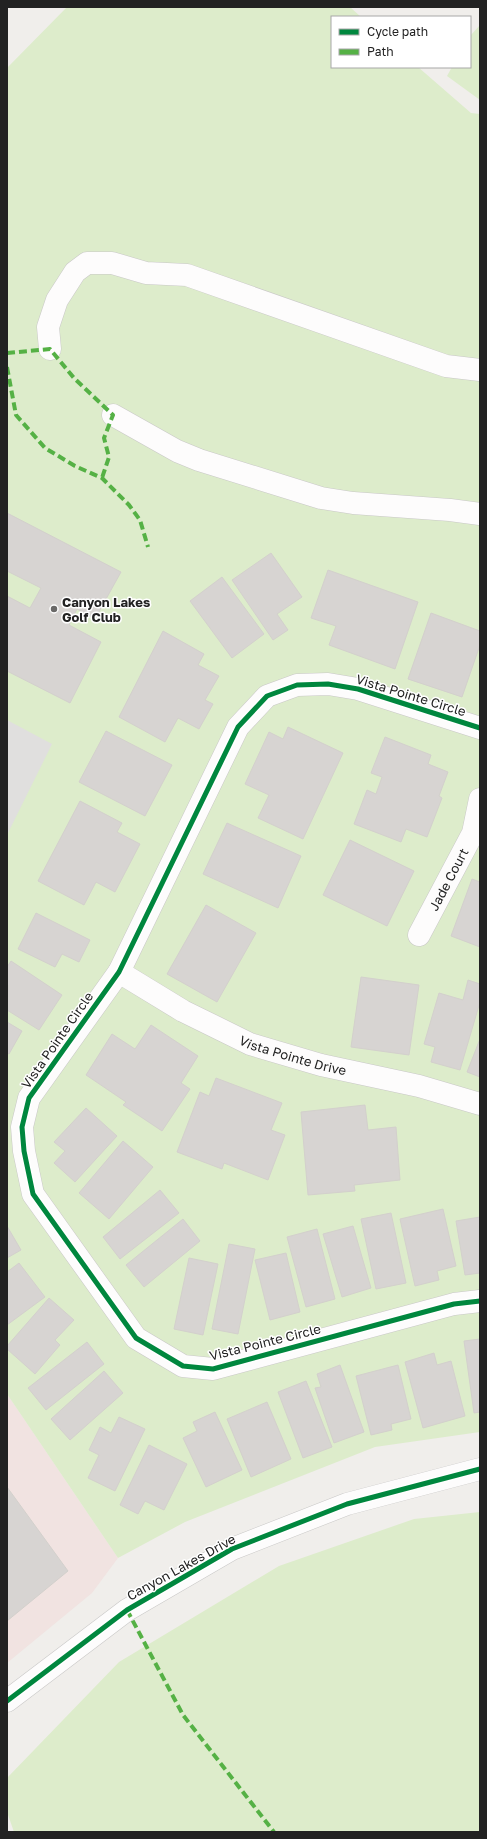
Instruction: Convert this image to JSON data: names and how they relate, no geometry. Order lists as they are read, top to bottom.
{
  "streets": {
    "street": [
      "Vista Pointe Circle",
      "Jade Court",
      "Vista Pointe Drive",
      "Canyon Lakes Drive"
    ]
  },
  "crossings": [
    ["Vista Pointe Circle", "Vista Pointe Drive"]
  ],
  "places": ["Canyon Lakes Golf Club"],
  "legend": ["Cycle path", "Path"]
}
